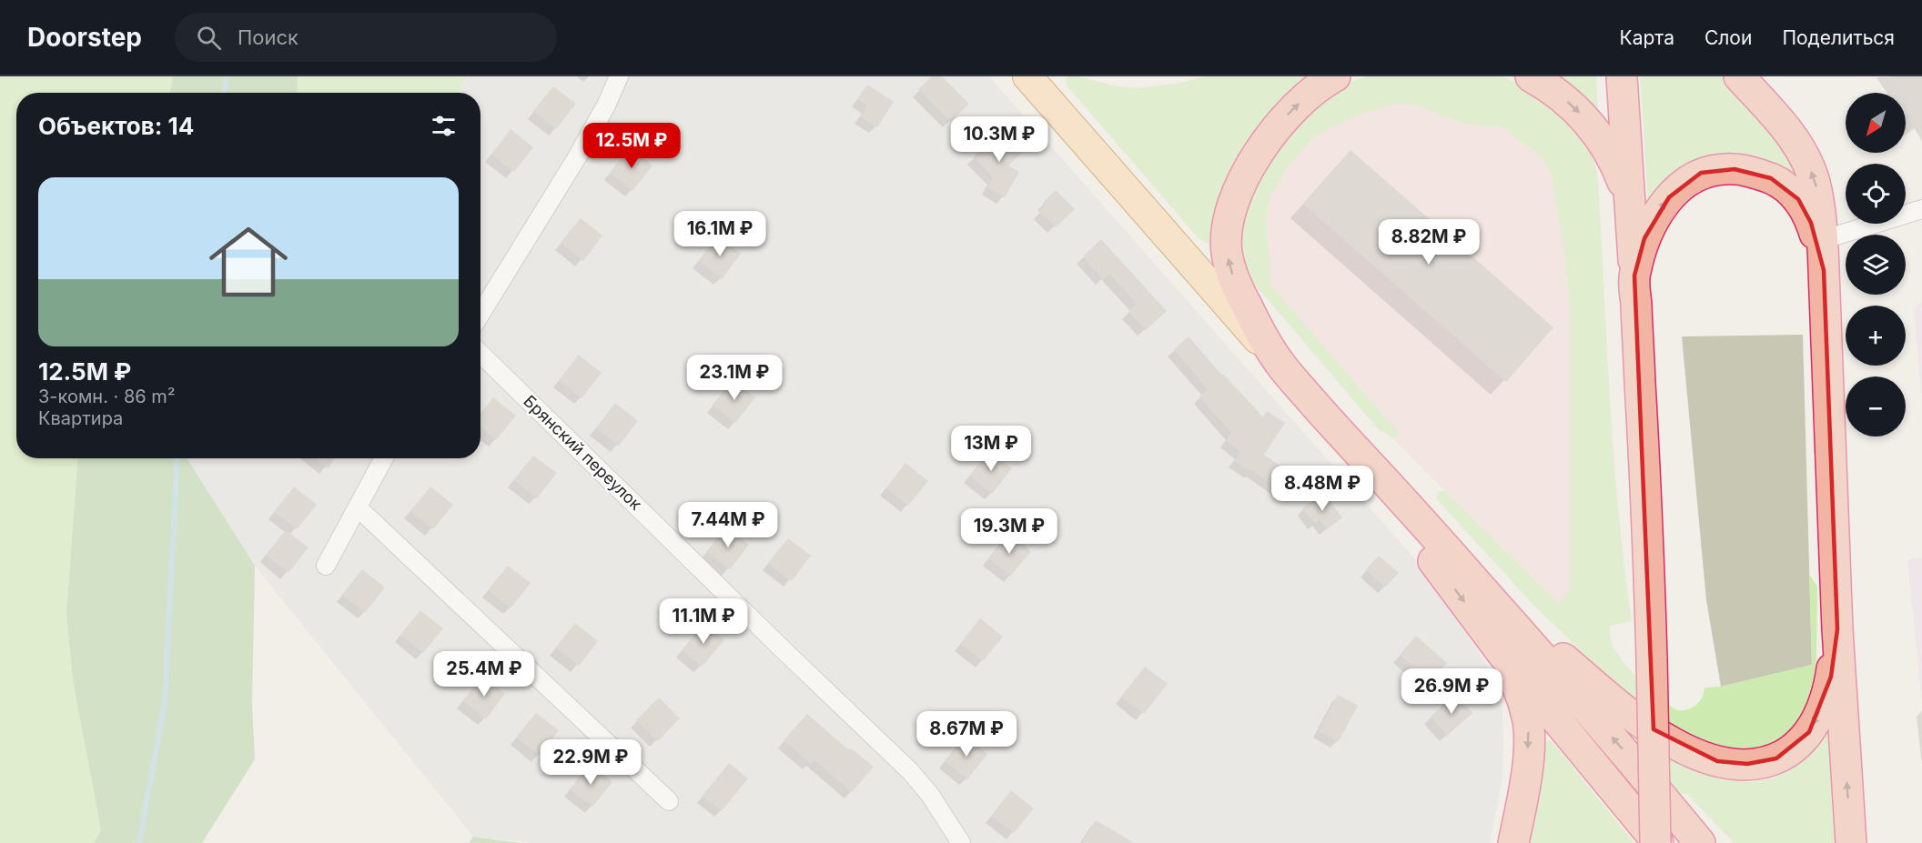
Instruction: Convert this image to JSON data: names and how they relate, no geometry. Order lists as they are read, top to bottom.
{
  "streets": {
    "street": ["Брянский переулок"]
  },
  "north": "bottom left",
  "page": {
    "header": "Doorstep",
    "search": "Поиск",
    "nav": ["Карта", "Слои", "Поделиться"],
    "map_buttons": ["+", "−"],
    "heading": "Объектов: 14",
    "price": [
      "10.3M ₽",
      "12.5M ₽",
      "16.1M ₽",
      "8.82M ₽",
      "23.1M ₽",
      "13M ₽",
      "8.48M ₽",
      "7.44M ₽",
      "19.3M ₽",
      "11.1M ₽",
      "25.4M ₽",
      "26.9M ₽",
      "8.67M ₽",
      "22.9M ₽"
    ],
    "list": [
      {
        "name": "12.5M ₽",
        "note": "3-комн. · 86 m² · Квартира"
      }
    ]
  }
}
